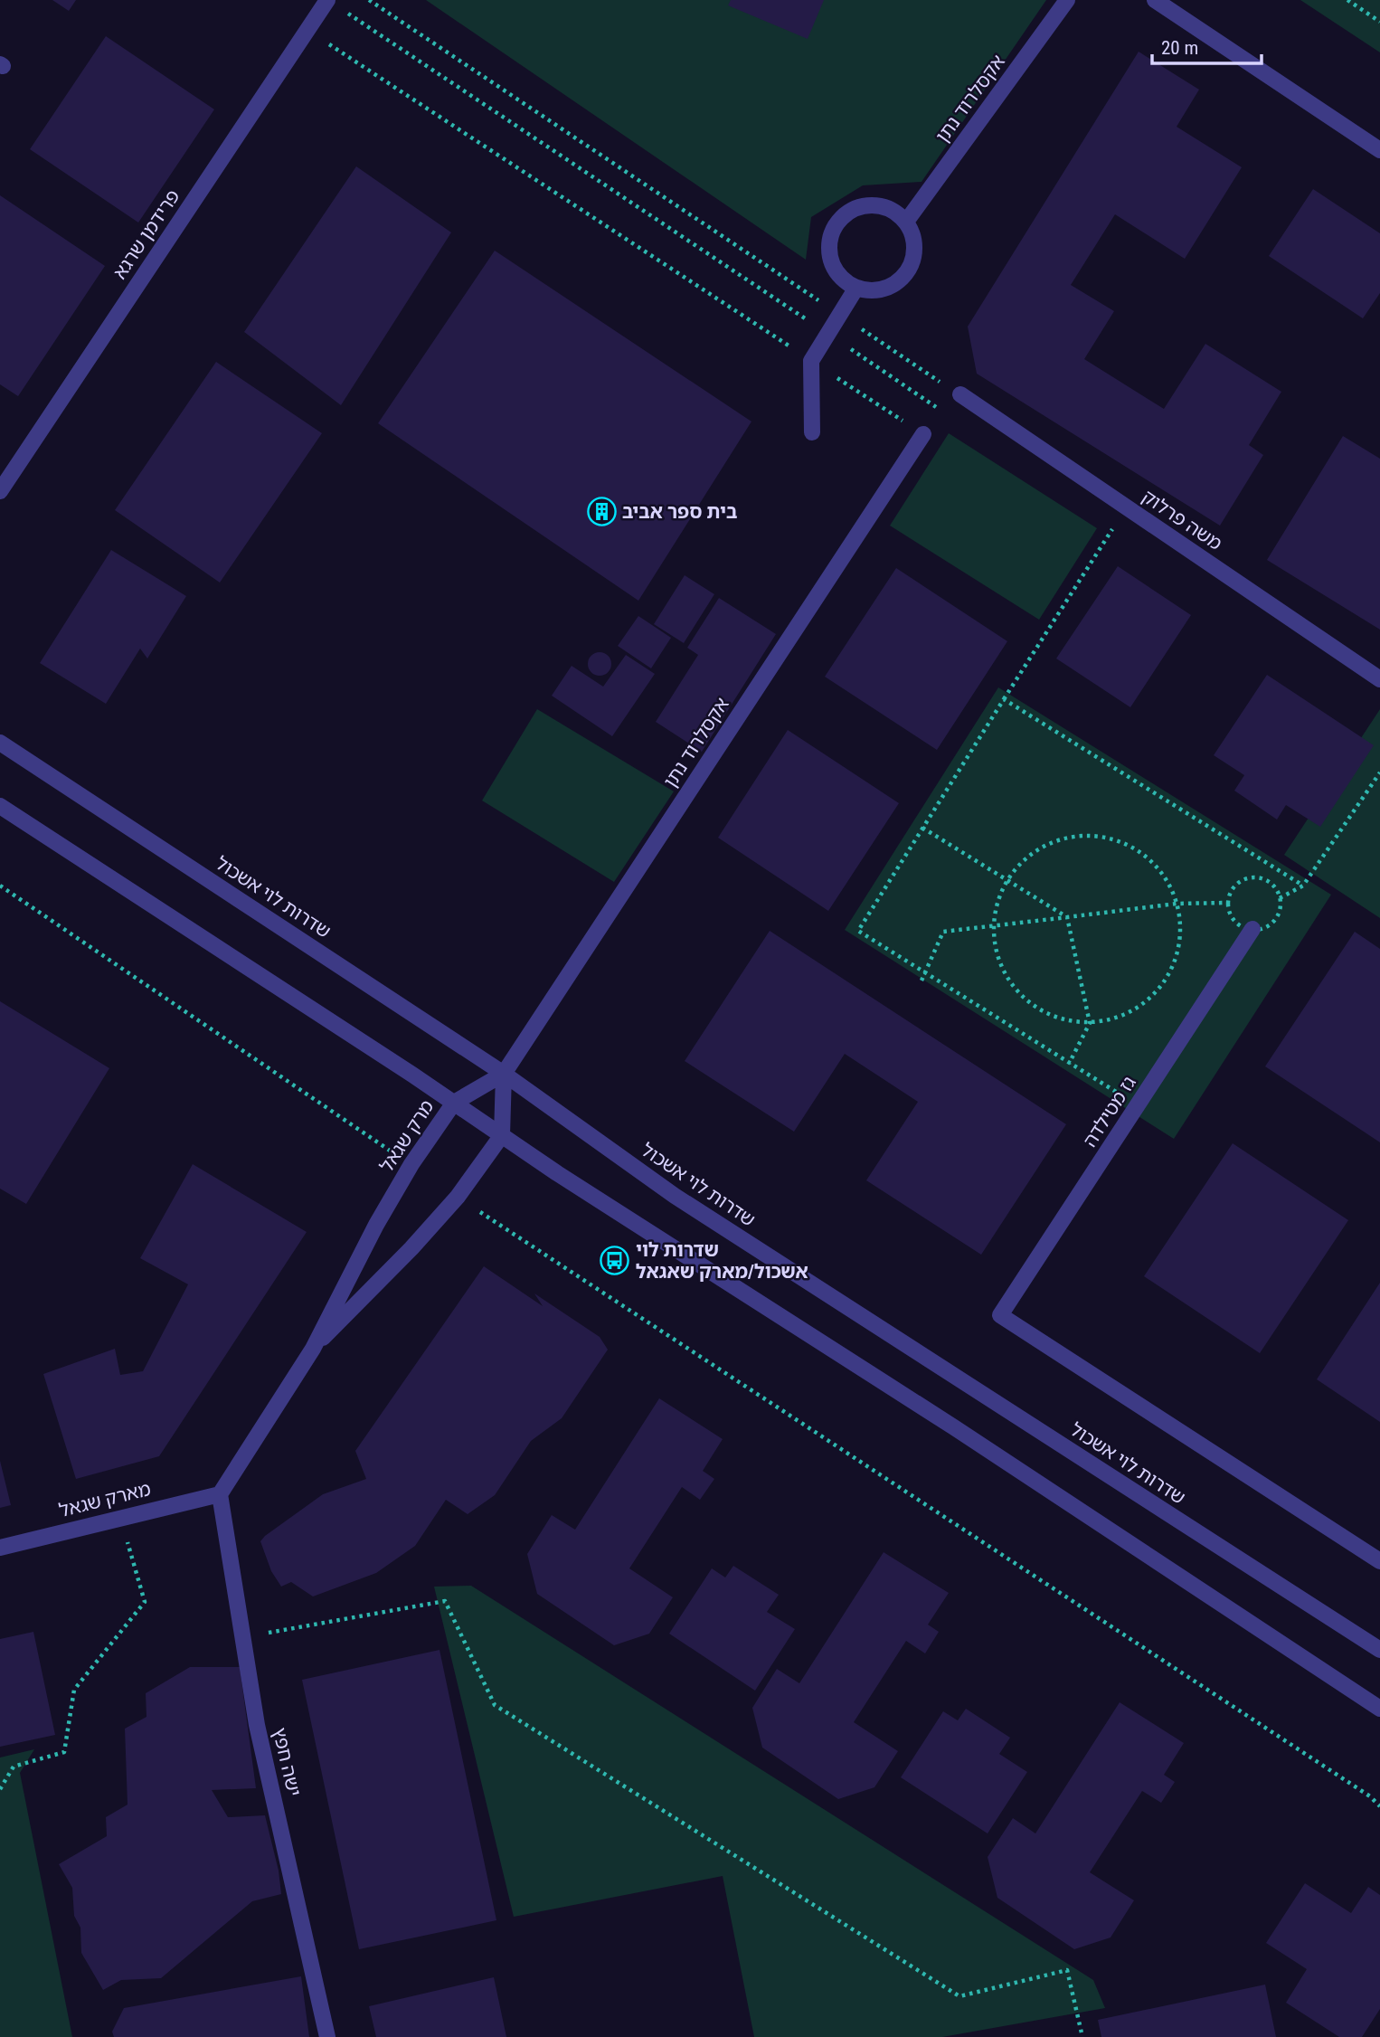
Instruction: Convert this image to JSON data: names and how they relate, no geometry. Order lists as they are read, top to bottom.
{
  "streets": {
    "street": [
      "אקסלרוד נתן",
      "פרידמן שרגא",
      "משה פרלוק",
      "שדרות לוי אשכול",
      "גז מטילדה",
      "מרק שגאל",
      "מארק שגאל",
      "ישה חפץ"
    ]
  },
  "crossings": [
    ["אקסלרוד נתן", "שדרות לוי אשכול"],
    ["אקסלרוד נתן", "מרק שגאל"],
    ["שדרות לוי אשכול", "מרק שגאל"],
    ["מרק שגאל", "מארק שגאל"],
    ["מרק שגאל", "ישה חפץ"],
    ["מארק שגאל", "ישה חפץ"]
  ],
  "places": {
    "building": ["בית ספר אביב"],
    "bus stop": ["שדרות לוי אשכול/מארק שאגאל"]
  },
  "scale_bar": "20 m"
}
